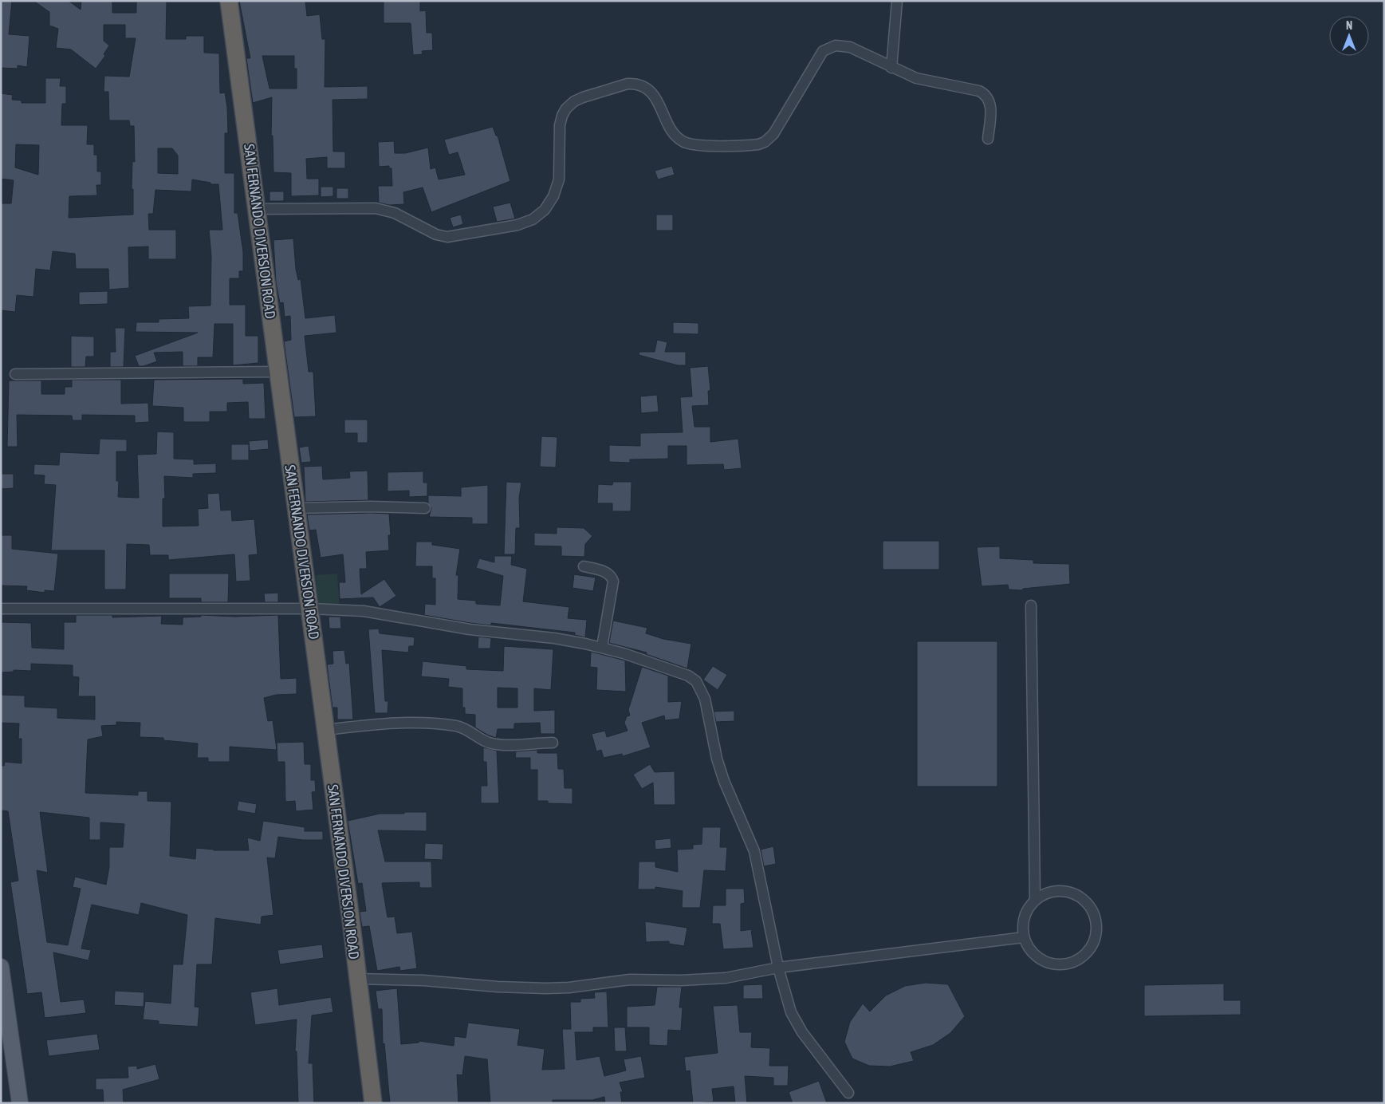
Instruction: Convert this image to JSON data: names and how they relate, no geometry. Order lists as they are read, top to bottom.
{
  "streets": {
    "highway": ["SAN FERNANDO DIVERSION ROAD"]
  },
  "north": "top"
}
